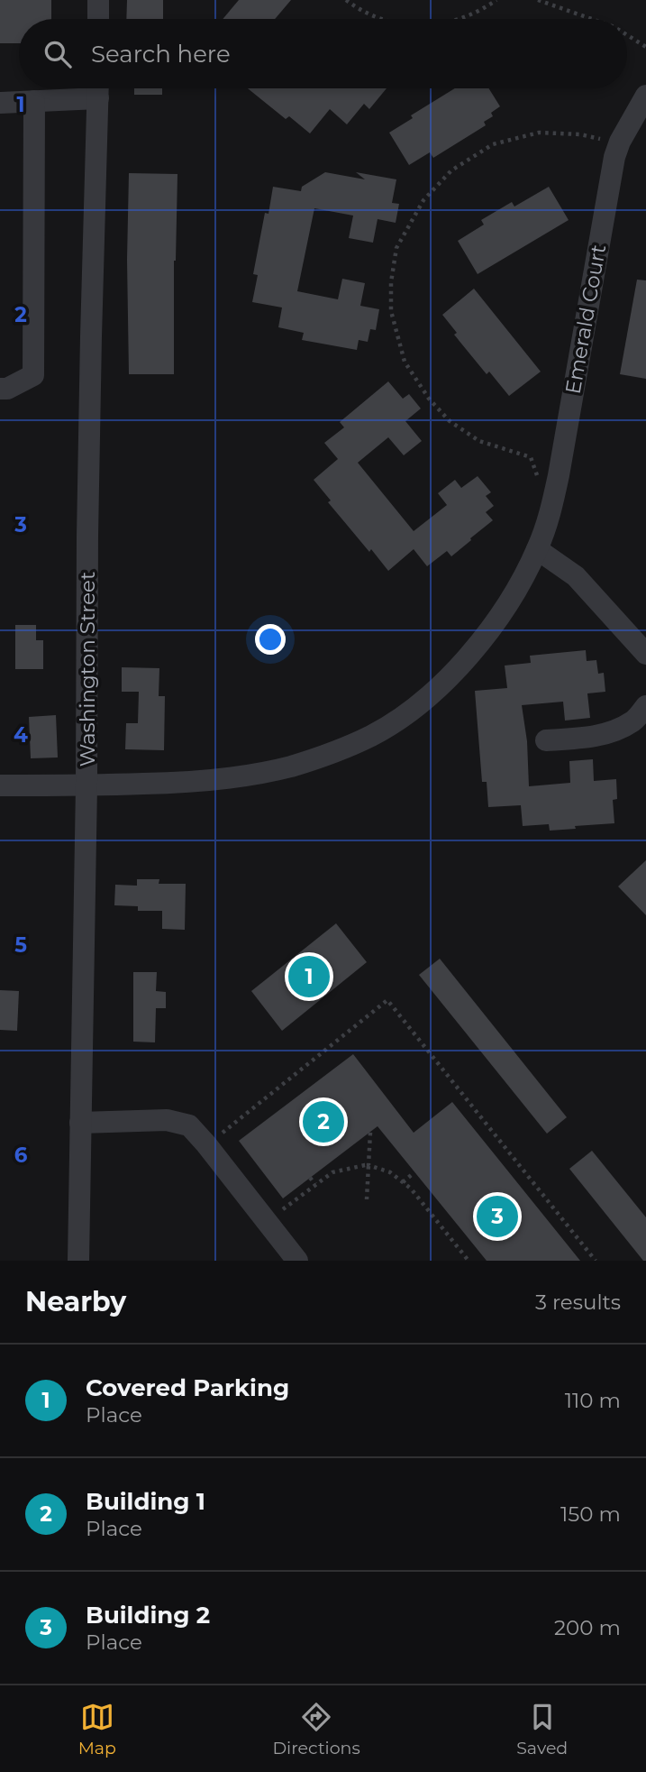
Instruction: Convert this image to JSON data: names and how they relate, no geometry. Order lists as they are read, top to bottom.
{
  "streets": {
    "street": ["Emerald Court", "Washington Street"]
  },
  "crossings": [
    ["Emerald Court", "Washington Street"]
  ],
  "page": {
    "search": "Search here",
    "pins": ["1", "2", "3"],
    "heading": ["Nearby", "3 results"],
    "list": [
      {
        "mark": "1",
        "name": "Covered Parking",
        "note": "Place",
        "value": "110 m"
      },
      {
        "mark": "2",
        "name": "Building 1",
        "note": "Place",
        "value": "150 m"
      },
      {
        "mark": "3",
        "name": "Building 2",
        "note": "Place",
        "value": "200 m"
      }
    ],
    "nav": ["Map", "Directions", "Saved"]
  },
  "grid": {
    "rows": [
      "1",
      "2",
      "3",
      "4",
      "5",
      "6"
    ]
  }
}
